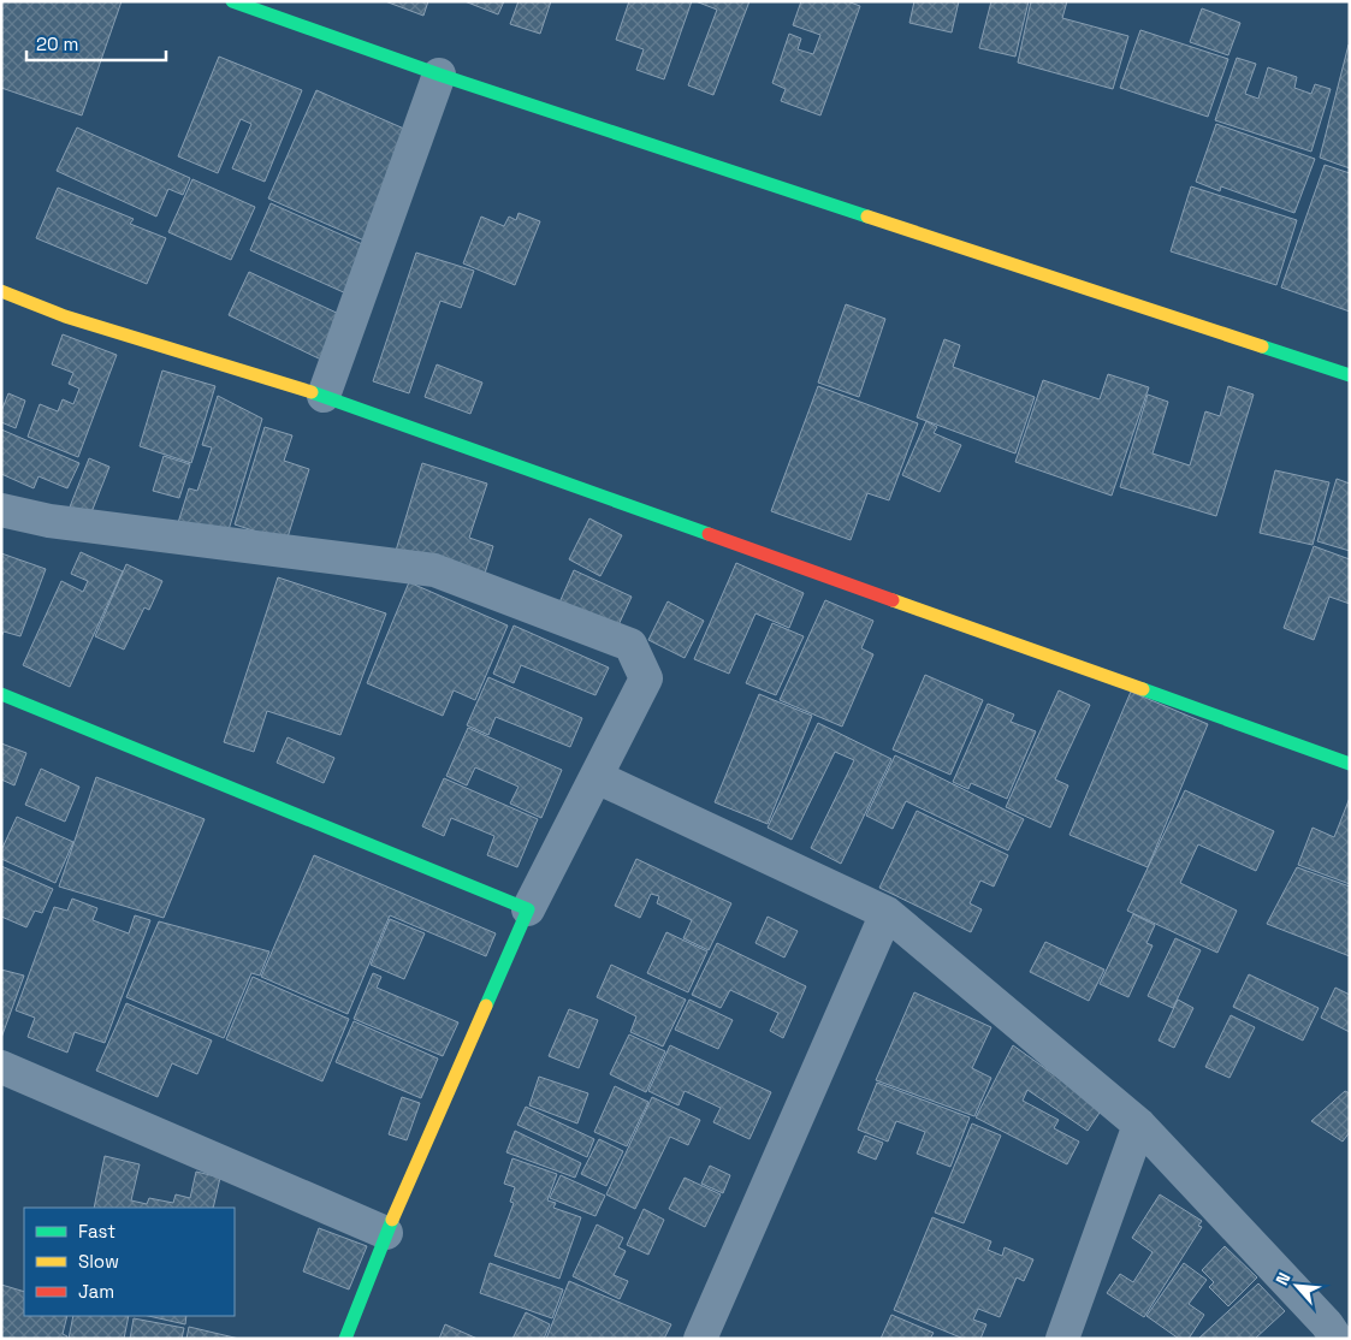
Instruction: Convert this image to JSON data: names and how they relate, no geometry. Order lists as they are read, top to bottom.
{
  "legend": ["Fast", "Slow", "Jam"],
  "scale_bar": "20 m",
  "north": "top left"
}
